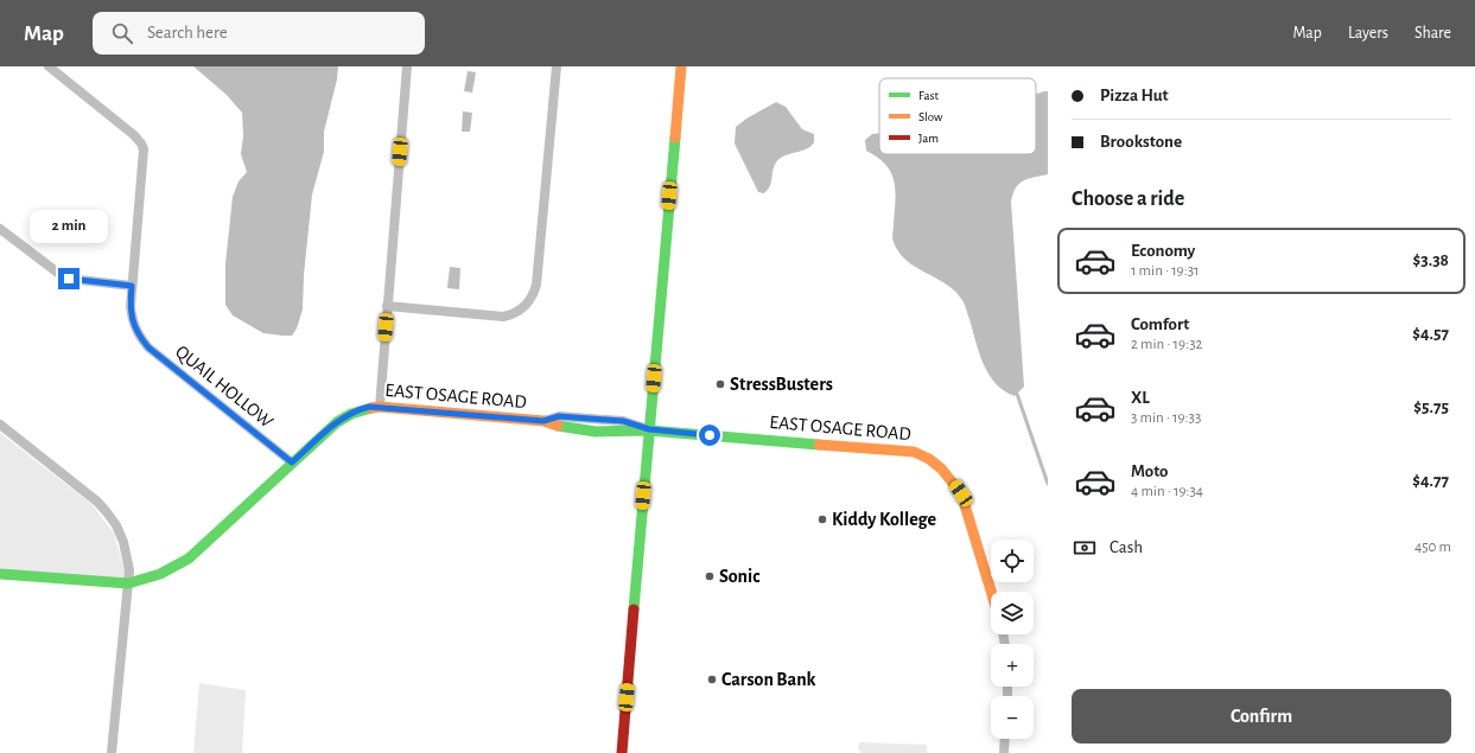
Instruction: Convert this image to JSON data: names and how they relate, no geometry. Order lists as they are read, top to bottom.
{
  "streets": {
    "street": ["QUAIL HOLLOW", "EAST OSAGE ROAD"]
  },
  "crossings": [
    ["QUAIL HOLLOW", "EAST OSAGE ROAD"]
  ],
  "places": [
    "StressBusters",
    "Kiddy Kollege",
    "Sonic",
    "Carson Bank"
  ],
  "legend": ["Fast", "Slow", "Jam"],
  "page": {
    "header": "Map",
    "search": "Search here",
    "nav": ["Map", "Layers", "Share"],
    "banner": ["Pizza Hut", "Brookstone"],
    "heading": "Choose a ride",
    "bubble": "2 min",
    "list": [
      {
        "name": "Economy",
        "note": "1 min · 19:31",
        "value": "$3.38"
      },
      {
        "name": "Comfort",
        "note": "2 min · 19:32",
        "value": "$4.57"
      },
      {
        "name": "XL",
        "note": "3 min · 19:33",
        "value": "$5.75"
      },
      {
        "name": "Moto",
        "note": "4 min · 19:34",
        "value": "$4.77"
      }
    ],
    "pay": ["Cash", "450 m"],
    "map_buttons": ["+", "−"],
    "buttons": "Confirm"
  }
}
